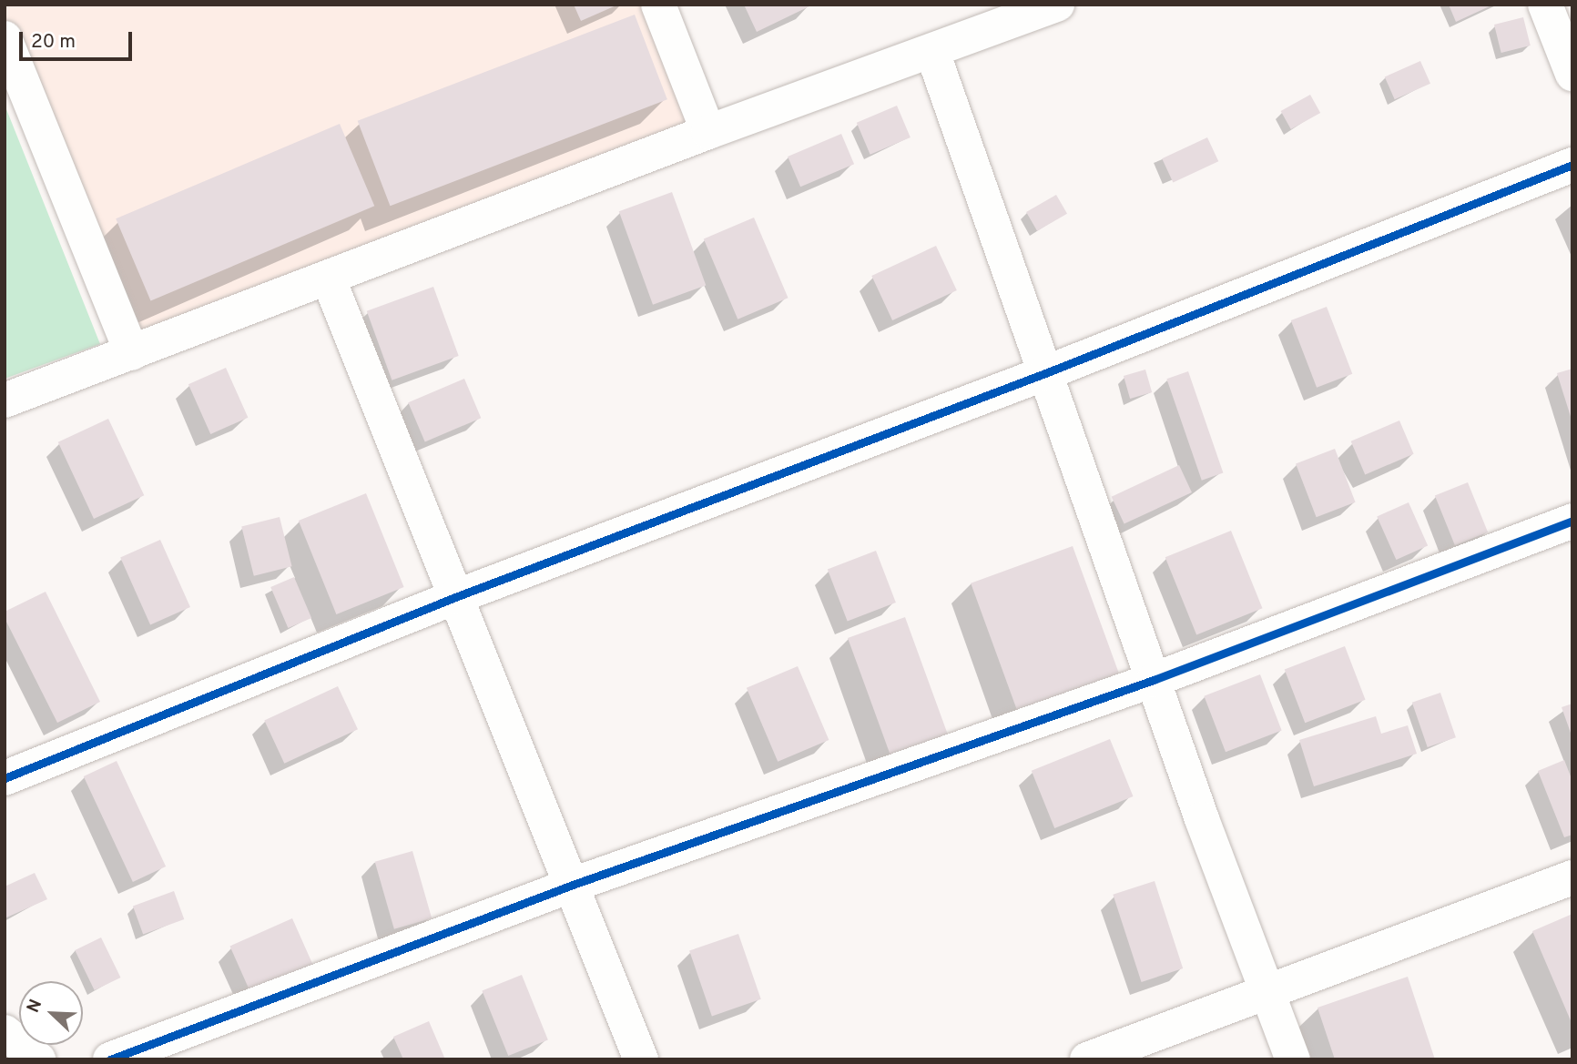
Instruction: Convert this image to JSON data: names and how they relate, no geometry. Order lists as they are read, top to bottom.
{
  "scale_bar": "20 m",
  "north": "top left"
}
